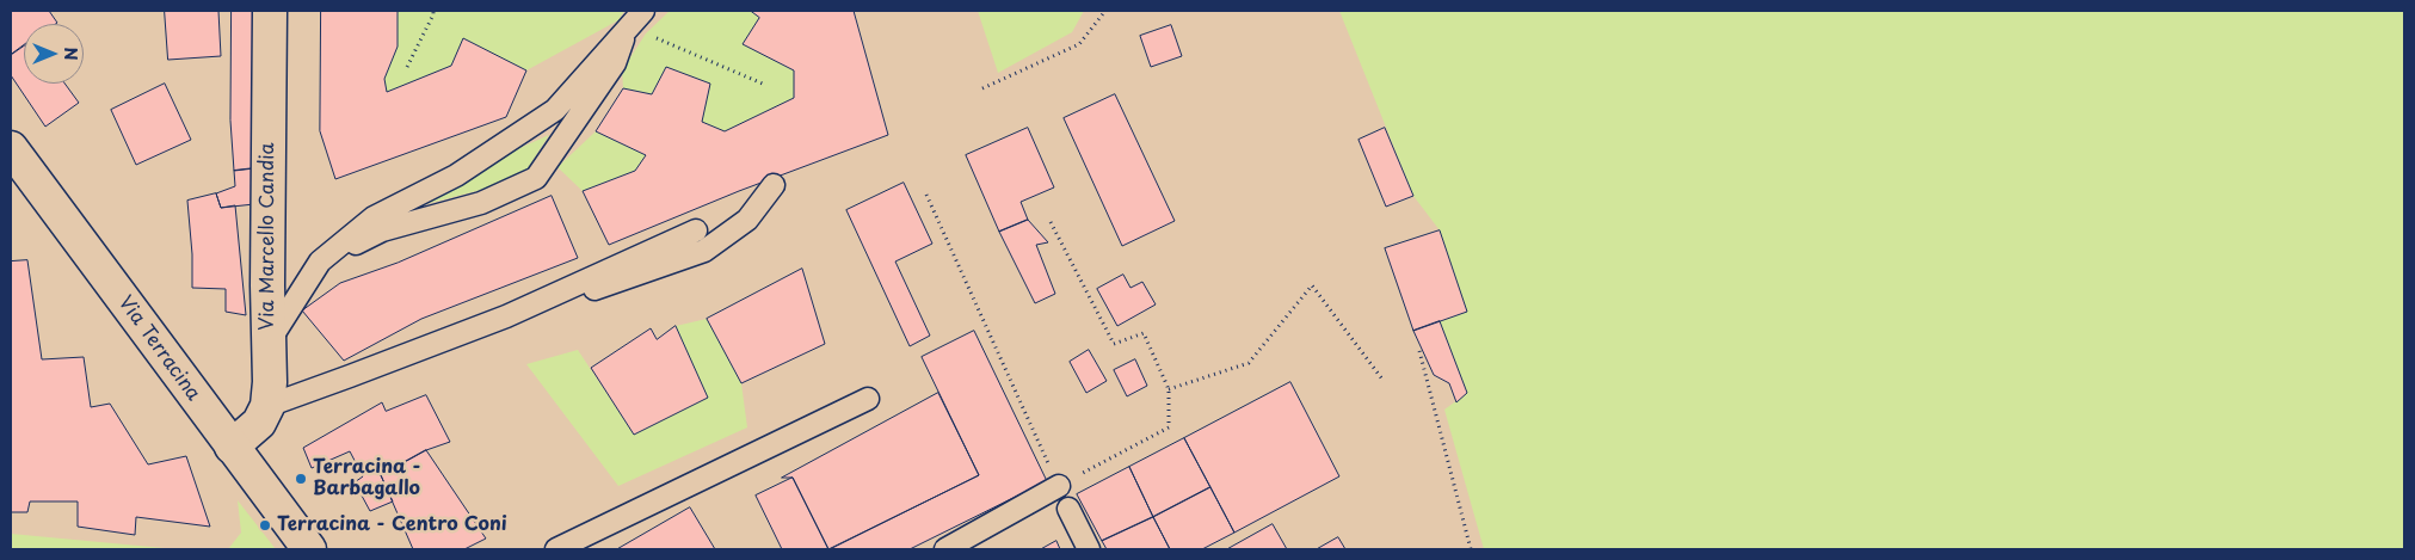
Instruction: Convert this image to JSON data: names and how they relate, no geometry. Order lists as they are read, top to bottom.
{
  "streets": {
    "main road": ["Via Marcello Candia", "Via Terracina"]
  },
  "places": ["Terracina - Barbagallo", "Terracina - Centro Coni"],
  "north": "right"
}
